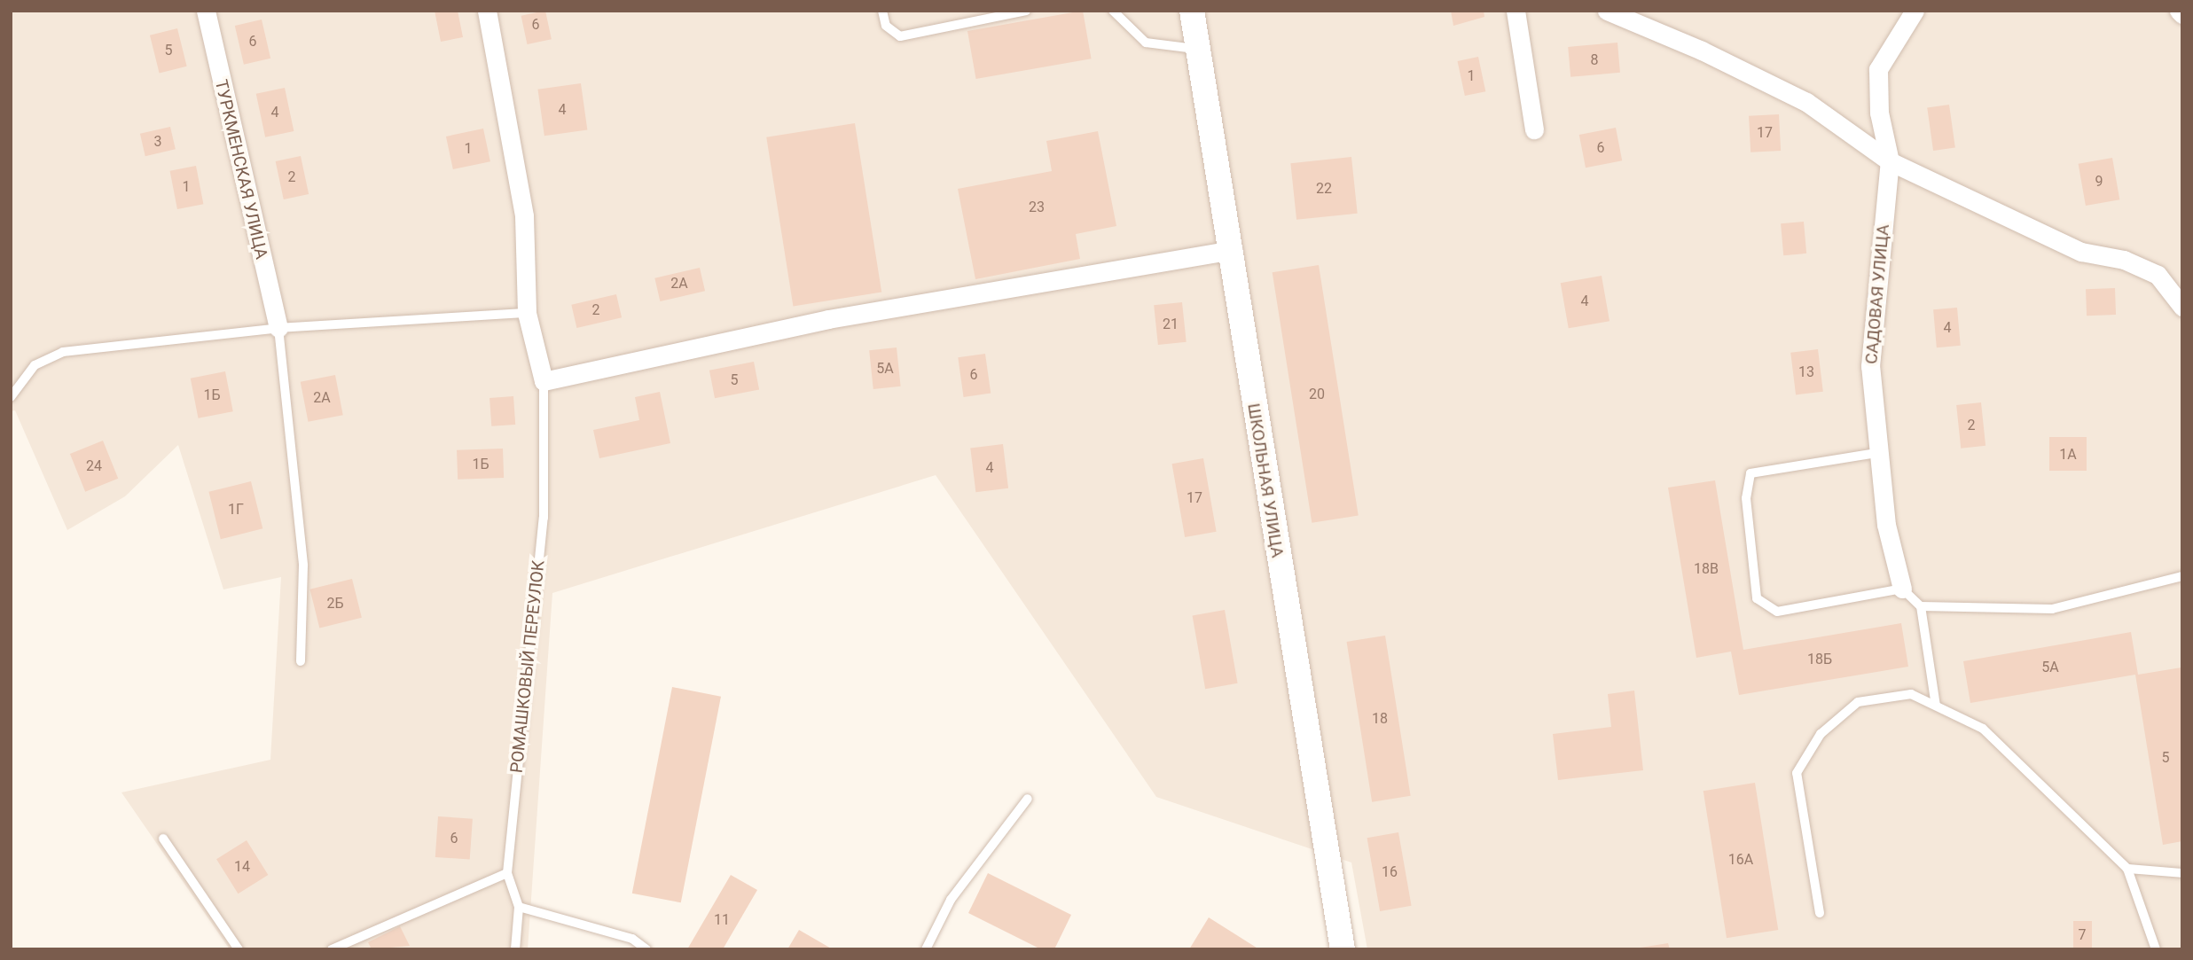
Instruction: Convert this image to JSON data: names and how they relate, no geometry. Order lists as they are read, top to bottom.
{
  "streets": {
    "main road": ["ШКОЛЬНАЯ УЛИЦА"],
    "street": ["ТУРКМЕНСКАЯ УЛИЦА", "САДОВАЯ УЛИЦА"],
    "lane": ["РОМАШКОВЫЙ ПЕРЕУЛОК"]
  },
  "house_numbers": [
    "6",
    "6",
    "5",
    "8",
    "1",
    "4",
    "4",
    "17",
    "3",
    "6",
    "1",
    "2",
    "9",
    "1",
    "22",
    "23",
    "2А",
    "4",
    "2",
    "21",
    "4",
    "5А",
    "13",
    "6",
    "5",
    "20",
    "1Б",
    "2А",
    "2",
    "1А",
    "1Б",
    "24",
    "4",
    "17",
    "1Г",
    "18В",
    "2Б",
    "18Б",
    "5А",
    "18",
    "5",
    "6",
    "16А",
    "14",
    "16",
    "11",
    "7"
  ]
}
